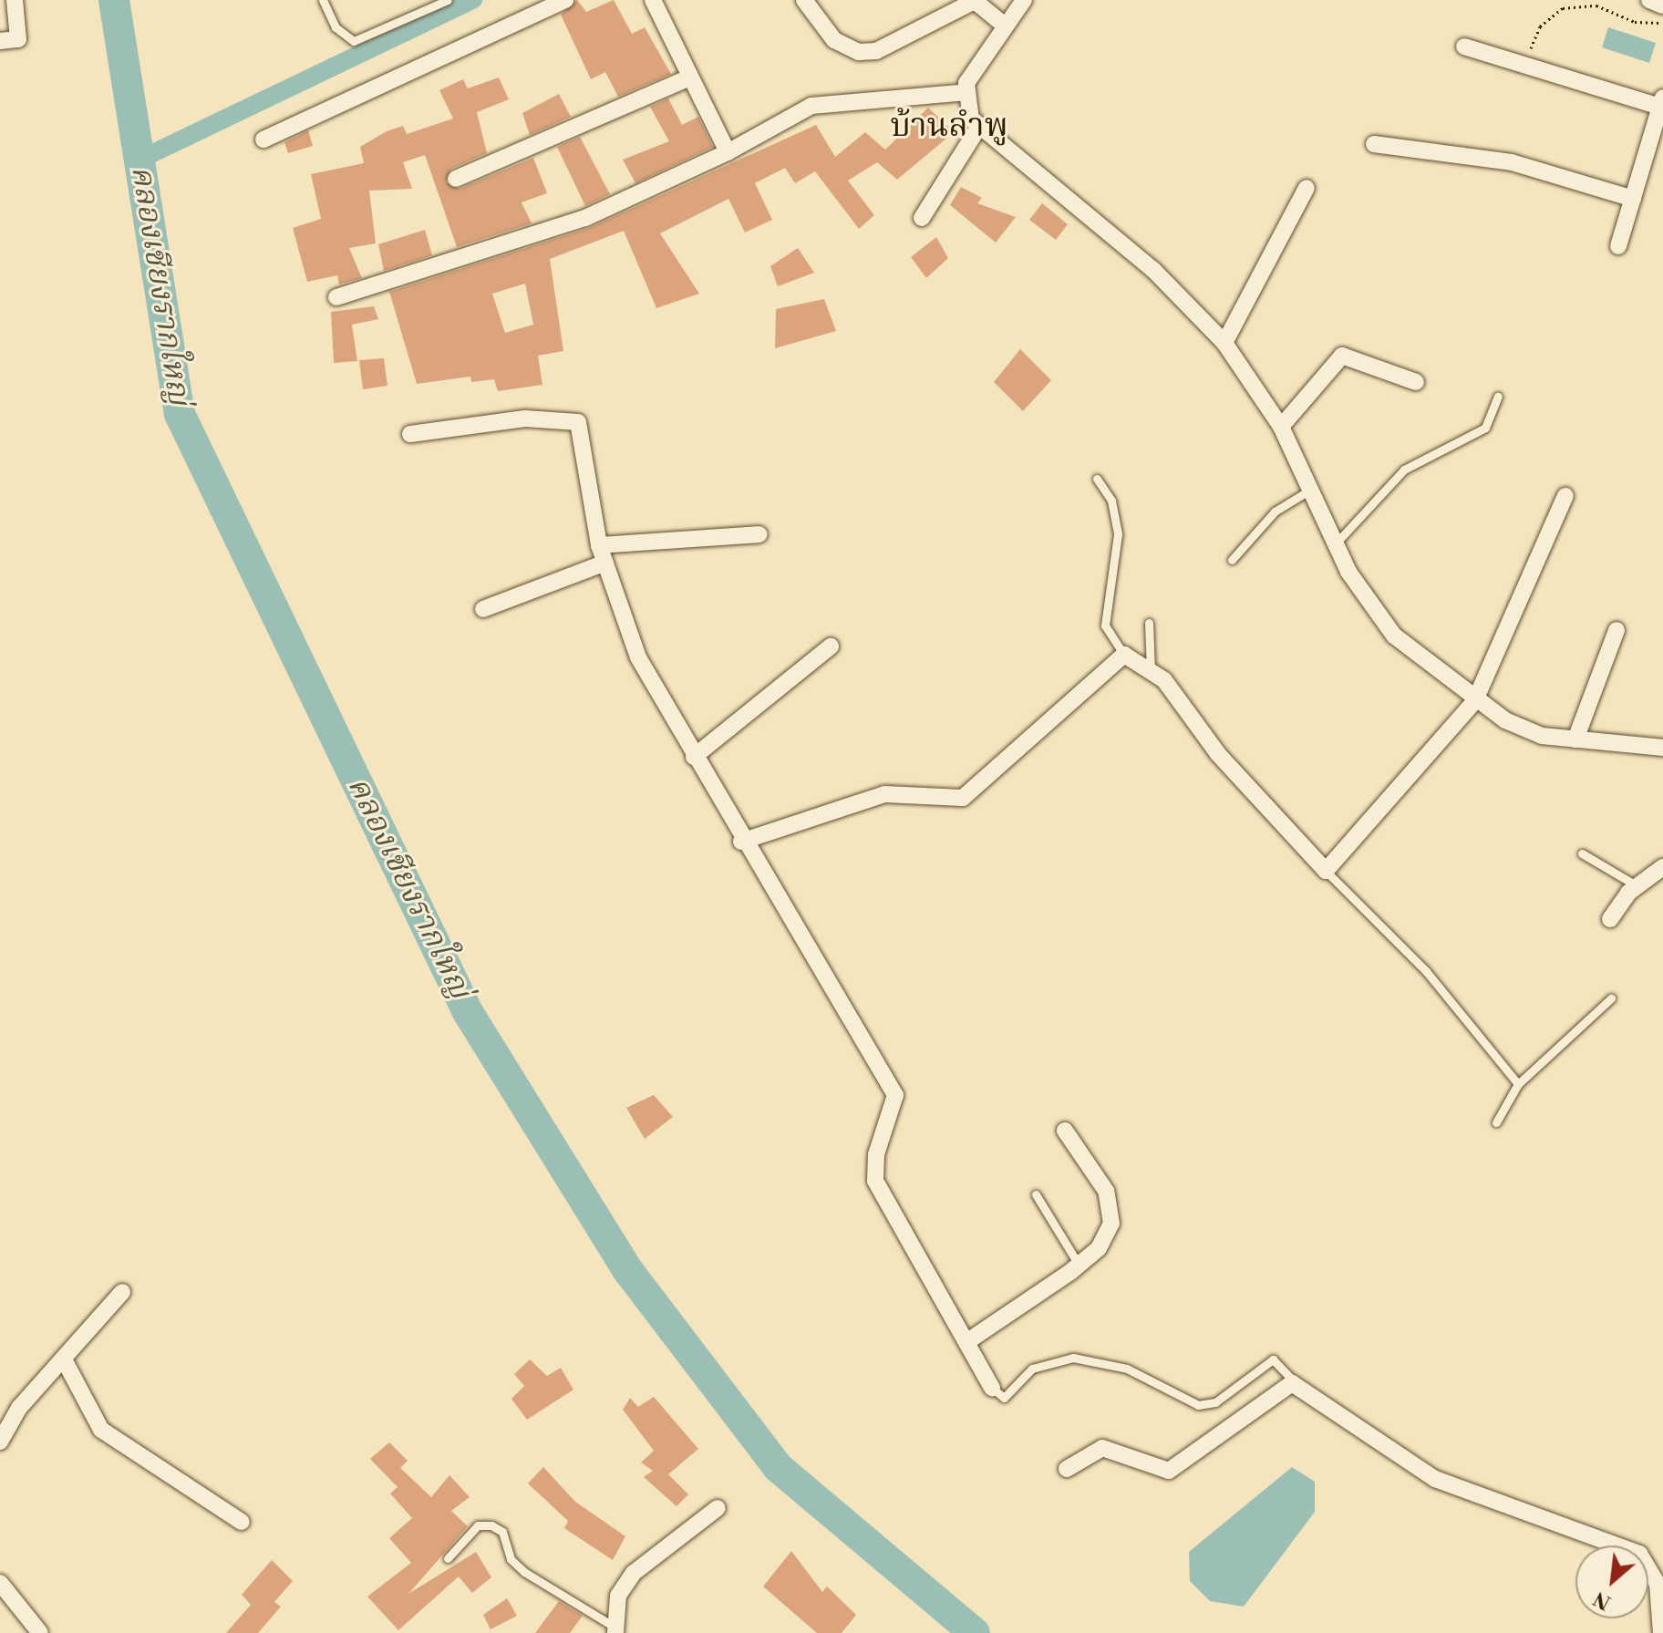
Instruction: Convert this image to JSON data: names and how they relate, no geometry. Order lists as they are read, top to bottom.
{
  "districts": ["บ้านลำพู"],
  "water": ["คลองเชียงรากใหญ่"],
  "north": "bottom left"
}
